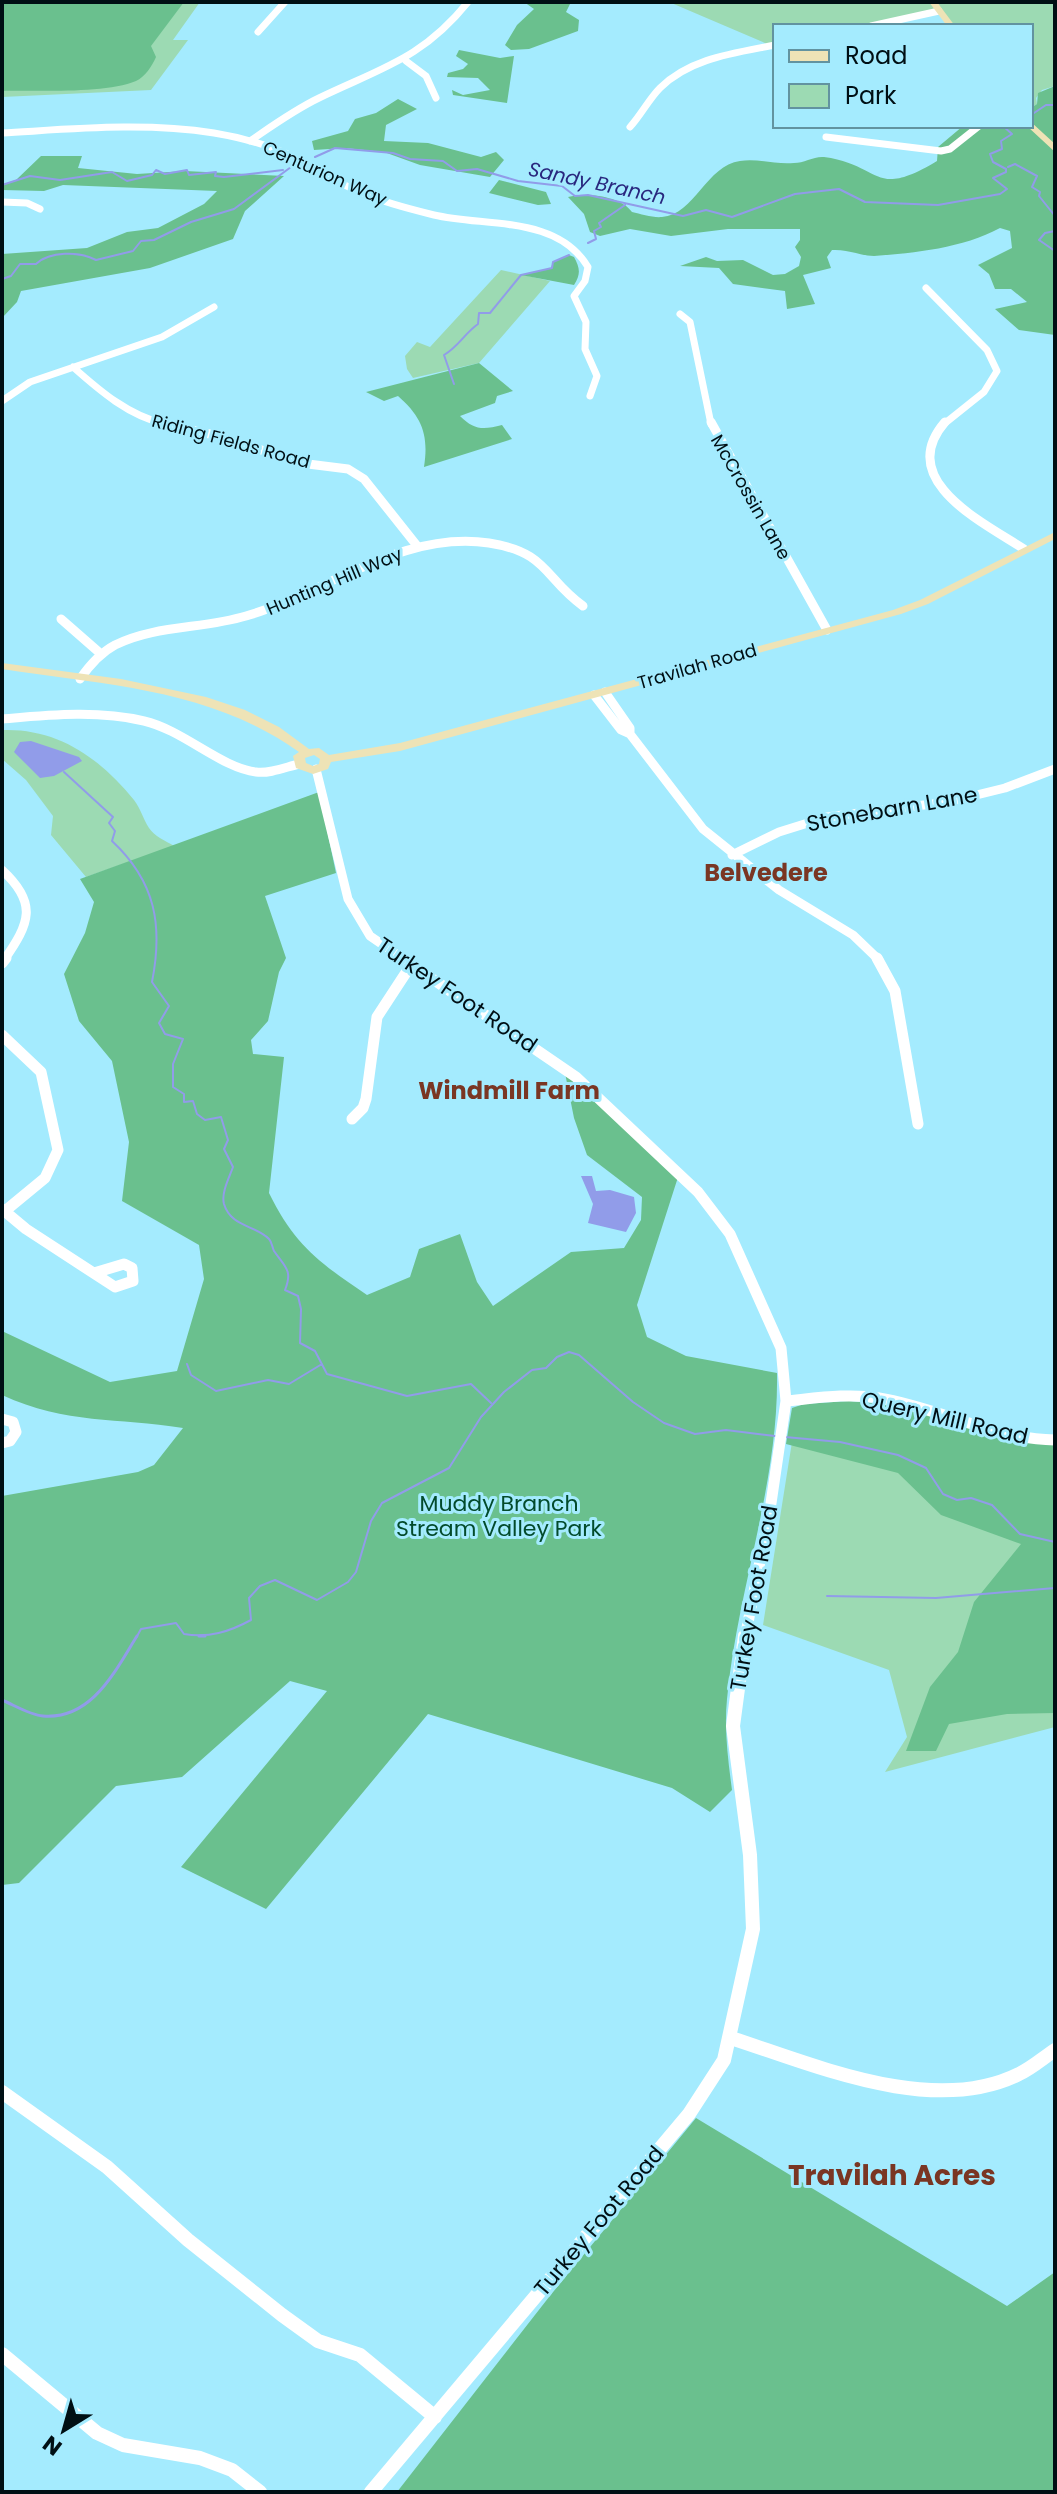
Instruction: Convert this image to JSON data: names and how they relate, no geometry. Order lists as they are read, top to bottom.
{
  "streets": {
    "main road": ["Travilah Road"],
    "street": [
      "Centurion Way",
      "Riding Fields Road",
      "McCrossin Lane",
      "Hunting Hill Way",
      "Stonebarn Lane",
      "Turkey Foot Road",
      "Query Mill Road"
    ]
  },
  "crossings": [
    ["Riding Fields Road", "Hunting Hill Way"],
    ["McCrossin Lane", "Travilah Road"],
    ["Travilah Road", "Turkey Foot Road"],
    ["Turkey Foot Road", "Query Mill Road"]
  ],
  "districts": ["Belvedere", "Windmill Farm", "Travilah Acres"],
  "water": ["Sandy Branch"],
  "parks": ["Muddy Branch Stream Valley Park"],
  "legend": ["Road", "Park"],
  "north": "bottom left"
}
